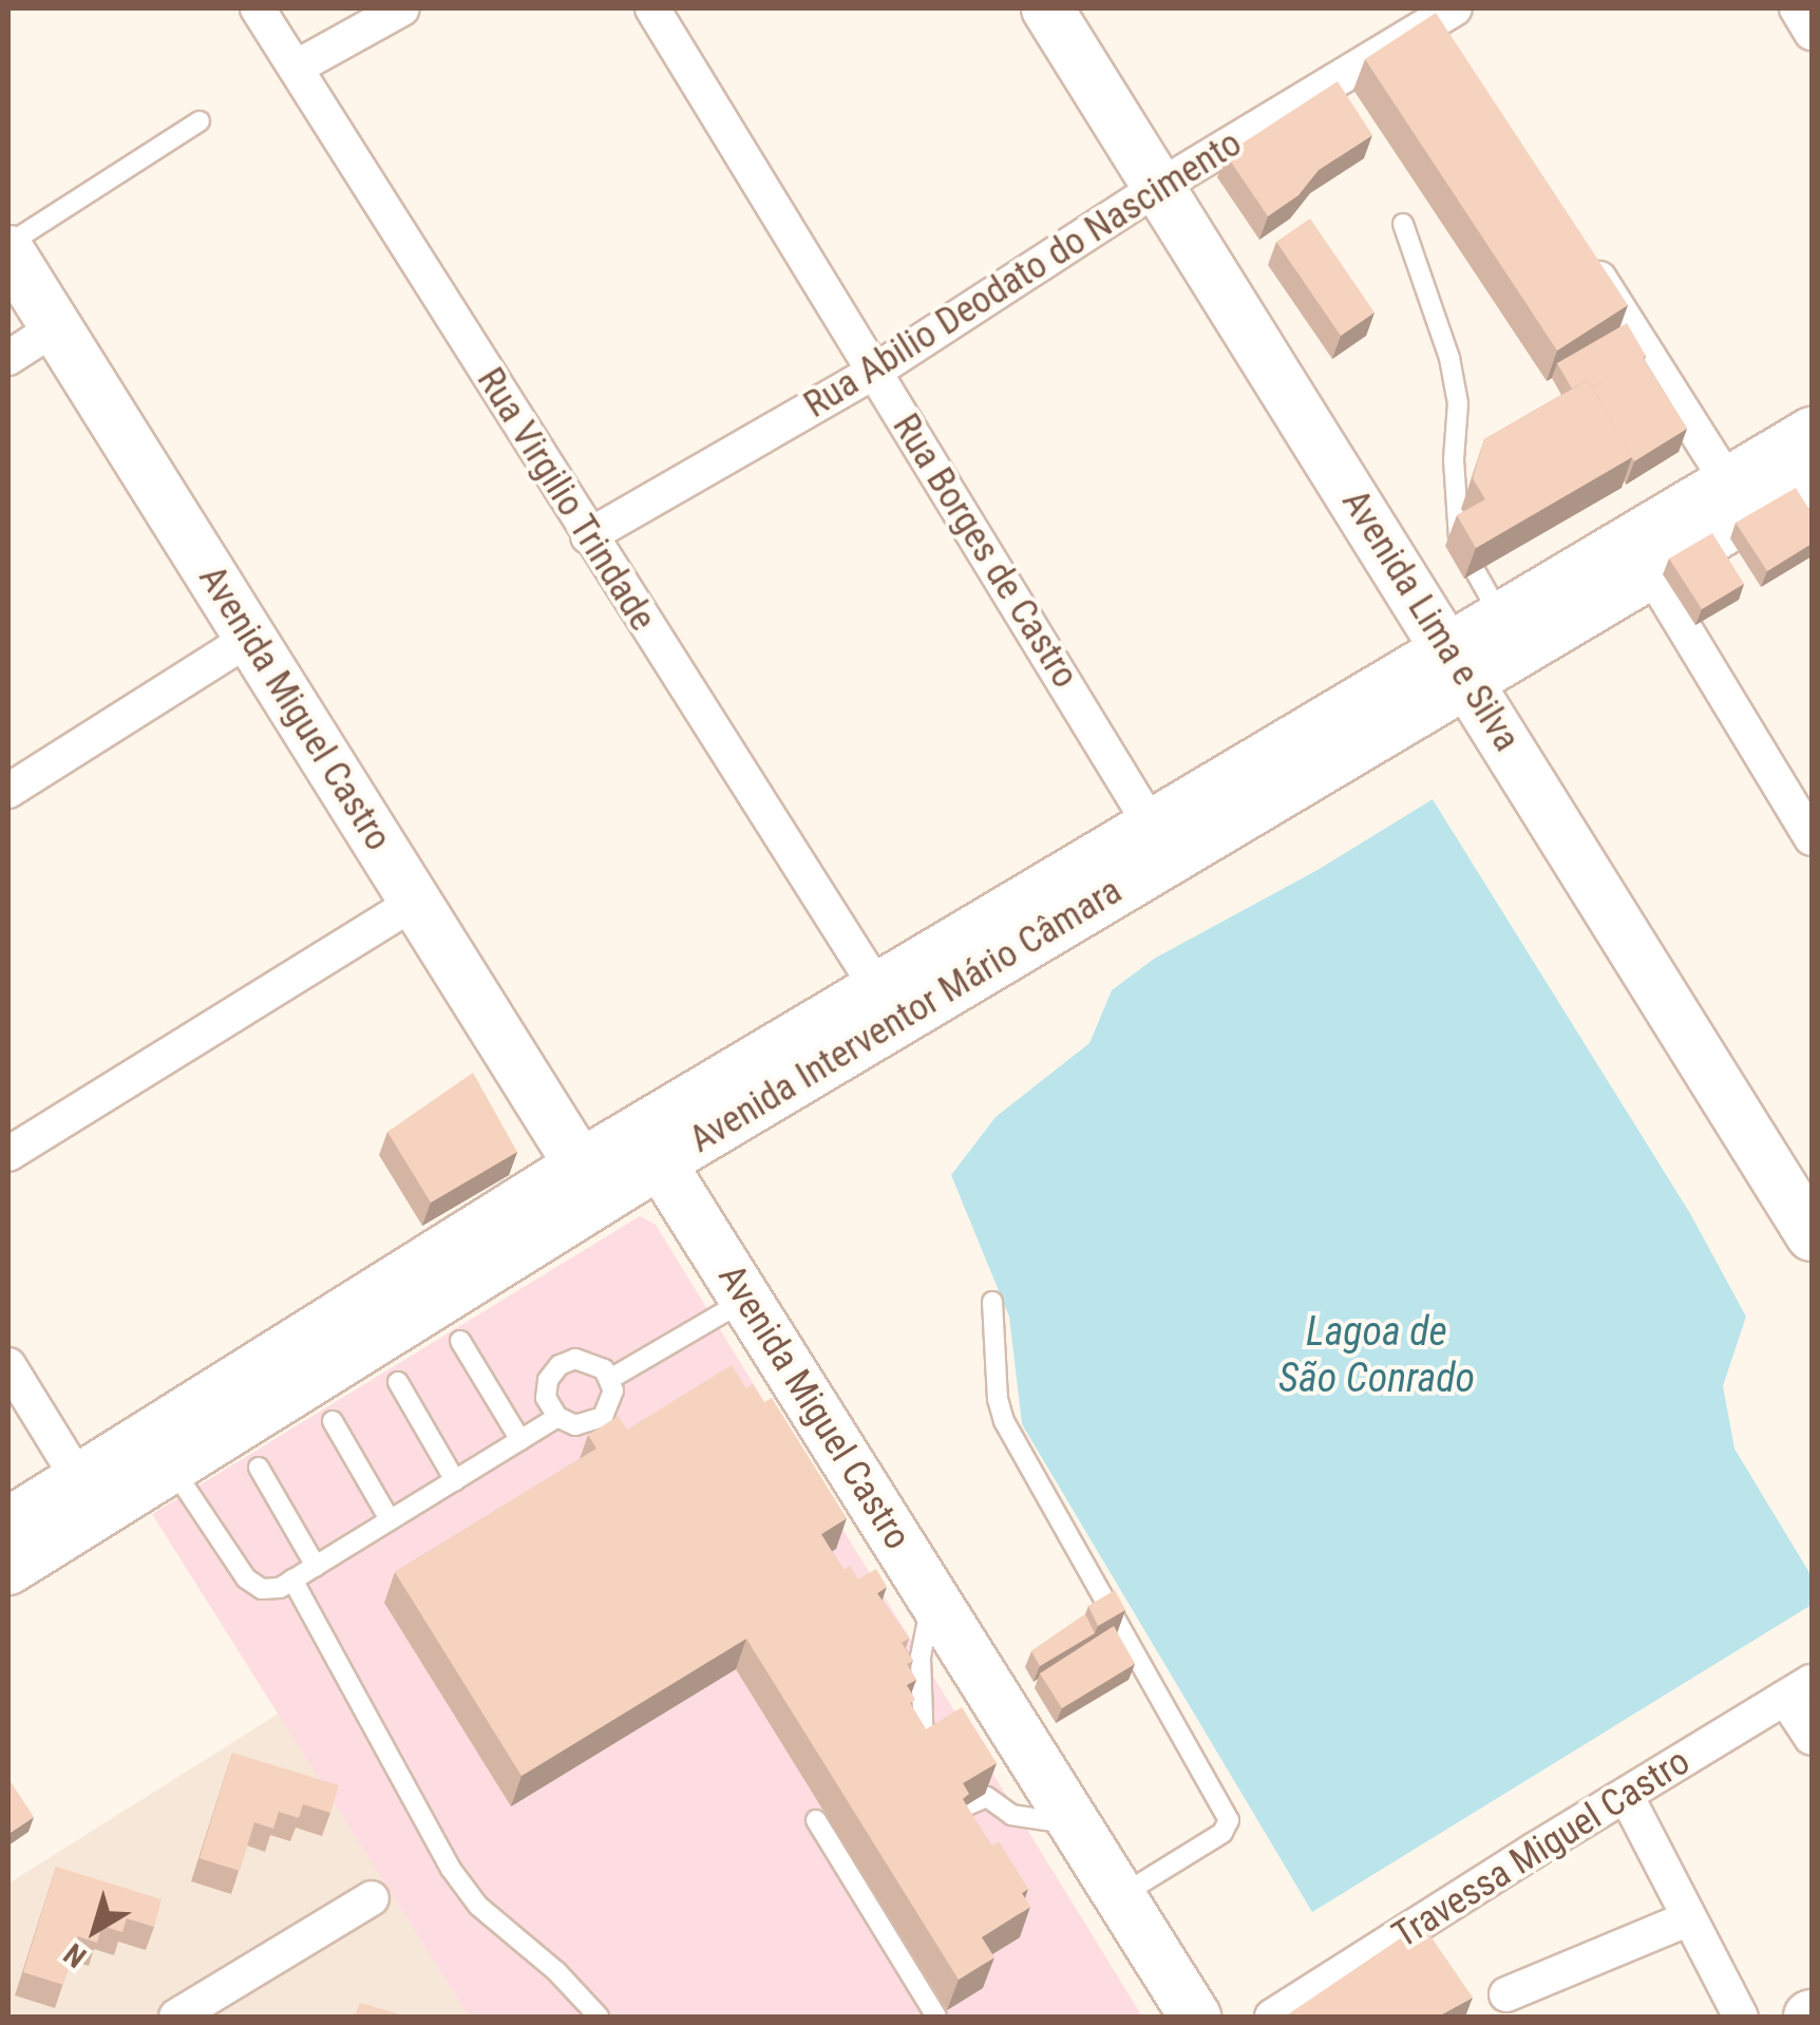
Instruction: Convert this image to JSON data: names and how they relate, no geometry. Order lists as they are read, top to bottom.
{
  "streets": {
    "main road": ["Avenida Lima e Silva", "Avenida Miguel Castro", "Avenida Interventor Mário Câmara"],
    "street": [
      "Rua Abilio Deodato do Nascimento",
      "Rua Virgilio Trindade",
      "Rua Borges de Castro",
      "Travessa Miguel Castro"
    ]
  },
  "crossings": [
    ["Rua Abilio Deodato do Nascimento", "Rua Virgilio Trindade"],
    ["Rua Abilio Deodato do Nascimento", "Rua Borges de Castro"],
    ["Rua Abilio Deodato do Nascimento", "Avenida Lima e Silva"],
    ["Rua Virgilio Trindade", "Avenida Interventor Mário Câmara"],
    ["Rua Borges de Castro", "Avenida Interventor Mário Câmara"],
    ["Avenida Lima e Silva", "Avenida Interventor Mário Câmara"],
    ["Avenida Miguel Castro", "Avenida Interventor Mário Câmara"]
  ],
  "water": ["Lagoa de São Conrado"],
  "north": "bottom left"
}
